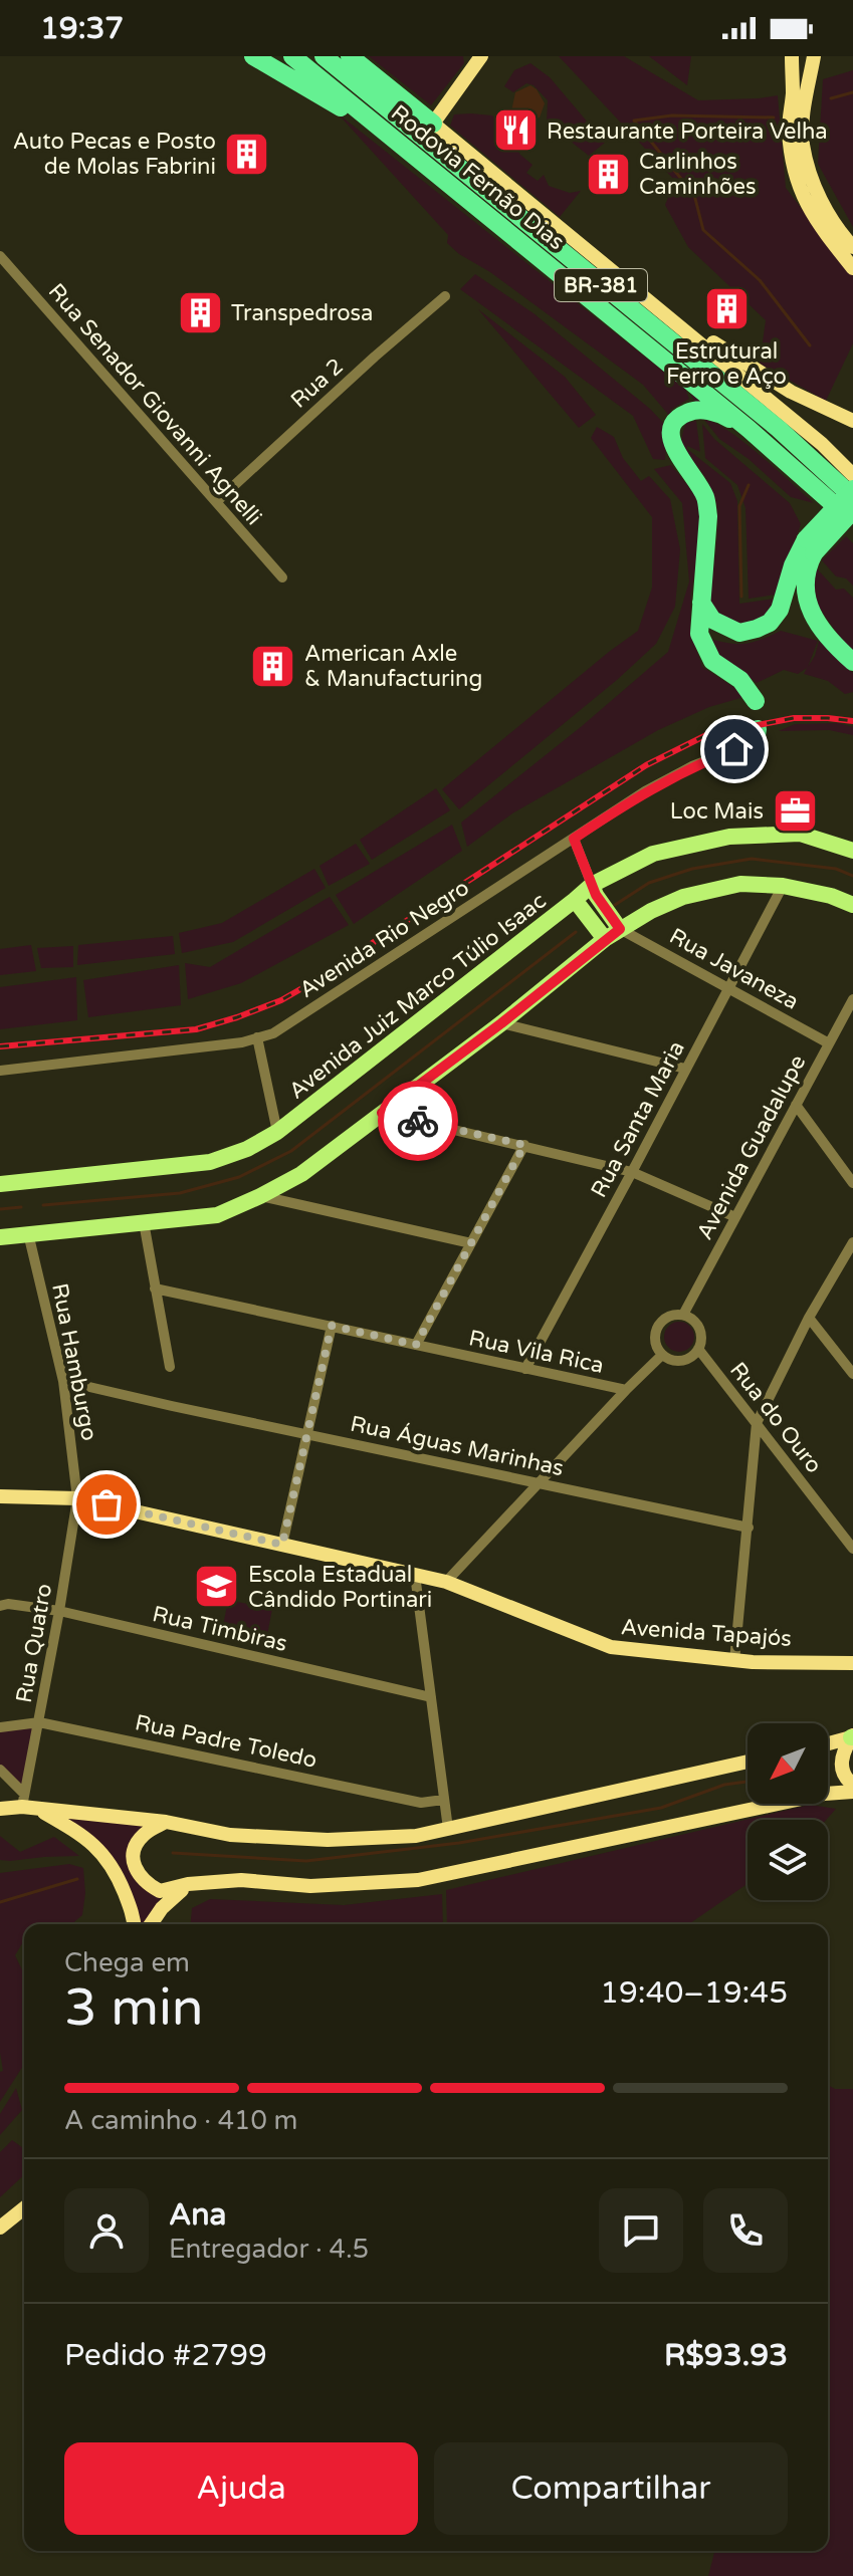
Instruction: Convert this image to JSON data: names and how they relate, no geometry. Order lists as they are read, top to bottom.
{
  "streets": {
    "highway": ["Rodovia Fernão Dias", "BR-381"],
    "main road": ["Avenida Juiz Marco Túlio Isaac", "Avenida Tapajós"],
    "street": [
      "Rua 2",
      "Rua Senador Giovanni Agnelli",
      "Avenida Rio Negro",
      "Rua Javaneza",
      "Rua Santa Maria",
      "Avenida Guadalupe",
      "Rua Vila Rica",
      "Rua Hamburgo",
      "Rua do Ouro",
      "Rua Águas Marinhas",
      "Rua Timbiras",
      "Rua Quatro",
      "Rua Padre Toledo"
    ]
  },
  "crossings": [
    ["Rua 2", "Rua Senador Giovanni Agnelli"],
    ["Rua Javaneza", "Rua Santa Maria"],
    ["Rua Javaneza", "Avenida Guadalupe"],
    ["Rua Santa Maria", "Rua Vila Rica"],
    ["Avenida Guadalupe", "Rua do Ouro"],
    ["Rua Hamburgo", "Rua Águas Marinhas"],
    ["Rua Hamburgo", "Avenida Tapajós"],
    ["Rua Hamburgo", "Rua Quatro"],
    ["Rua Timbiras", "Rua Quatro"],
    ["Avenida Tapajós", "Rua Quatro"],
    ["Rua Quatro", "Rua Padre Toledo"]
  ],
  "places": {
    "restaurant": ["Restaurante Porteira Velha"],
    "building": [
      "Auto Pecas e Posto de Molas Fabrini",
      "Carlinhos Caminhões",
      "Estrutural Ferro e Aço",
      "Transpedrosa",
      "American Axle & Manufacturing"
    ],
    "office": ["Loc Mais"],
    "school or university": ["Escola Estadual Cândido Portinari"]
  },
  "north": "bottom left",
  "page": {
    "status": "19:37",
    "heading": ["3 min", "Chega em", "19:40–19:45"],
    "panel": [
      "Ana",
      "Entregador · 4.5",
      "Pedido #2799",
      "R$93.93"
    ],
    "bar": "A caminho · 410 m",
    "buttons": ["Ajuda", "Compartilhar"]
  }
}
